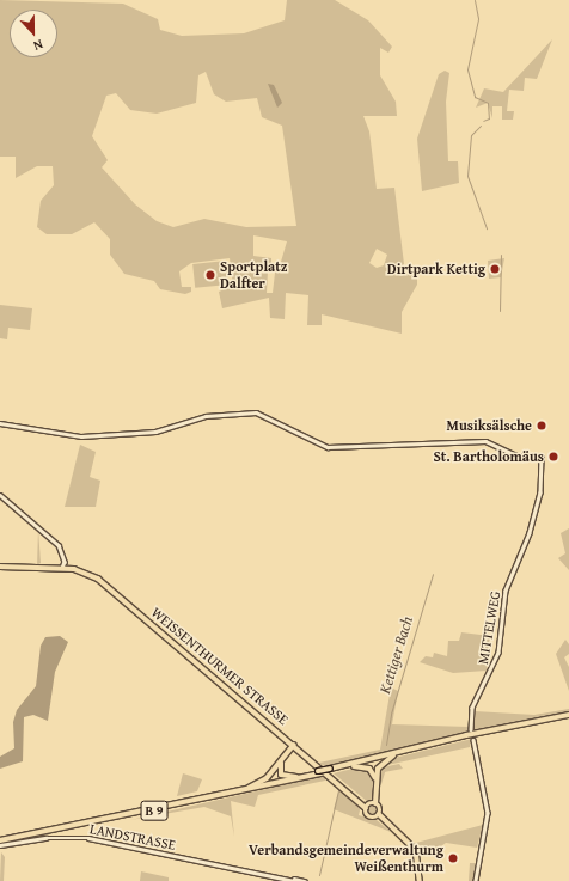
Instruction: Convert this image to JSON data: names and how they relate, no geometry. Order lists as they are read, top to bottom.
{
  "streets": {
    "highway": ["B 9"],
    "main road": ["WEISSENTHURMER STRASSE"],
    "street": ["MITTELWEG", "LANDSTRASSE"]
  },
  "crossings": [
    ["WEISSENTHURMER STRASSE", "B 9"]
  ],
  "water": ["Kettiger Bach"],
  "places": [
    "Dirtpark Kettig",
    "Sportplatz Dalfter",
    "Musiksälsche",
    "St. Bartholomäus",
    "Verbandsgemeindeverwaltung Weißenthurm"
  ],
  "north": "bottom"
}
